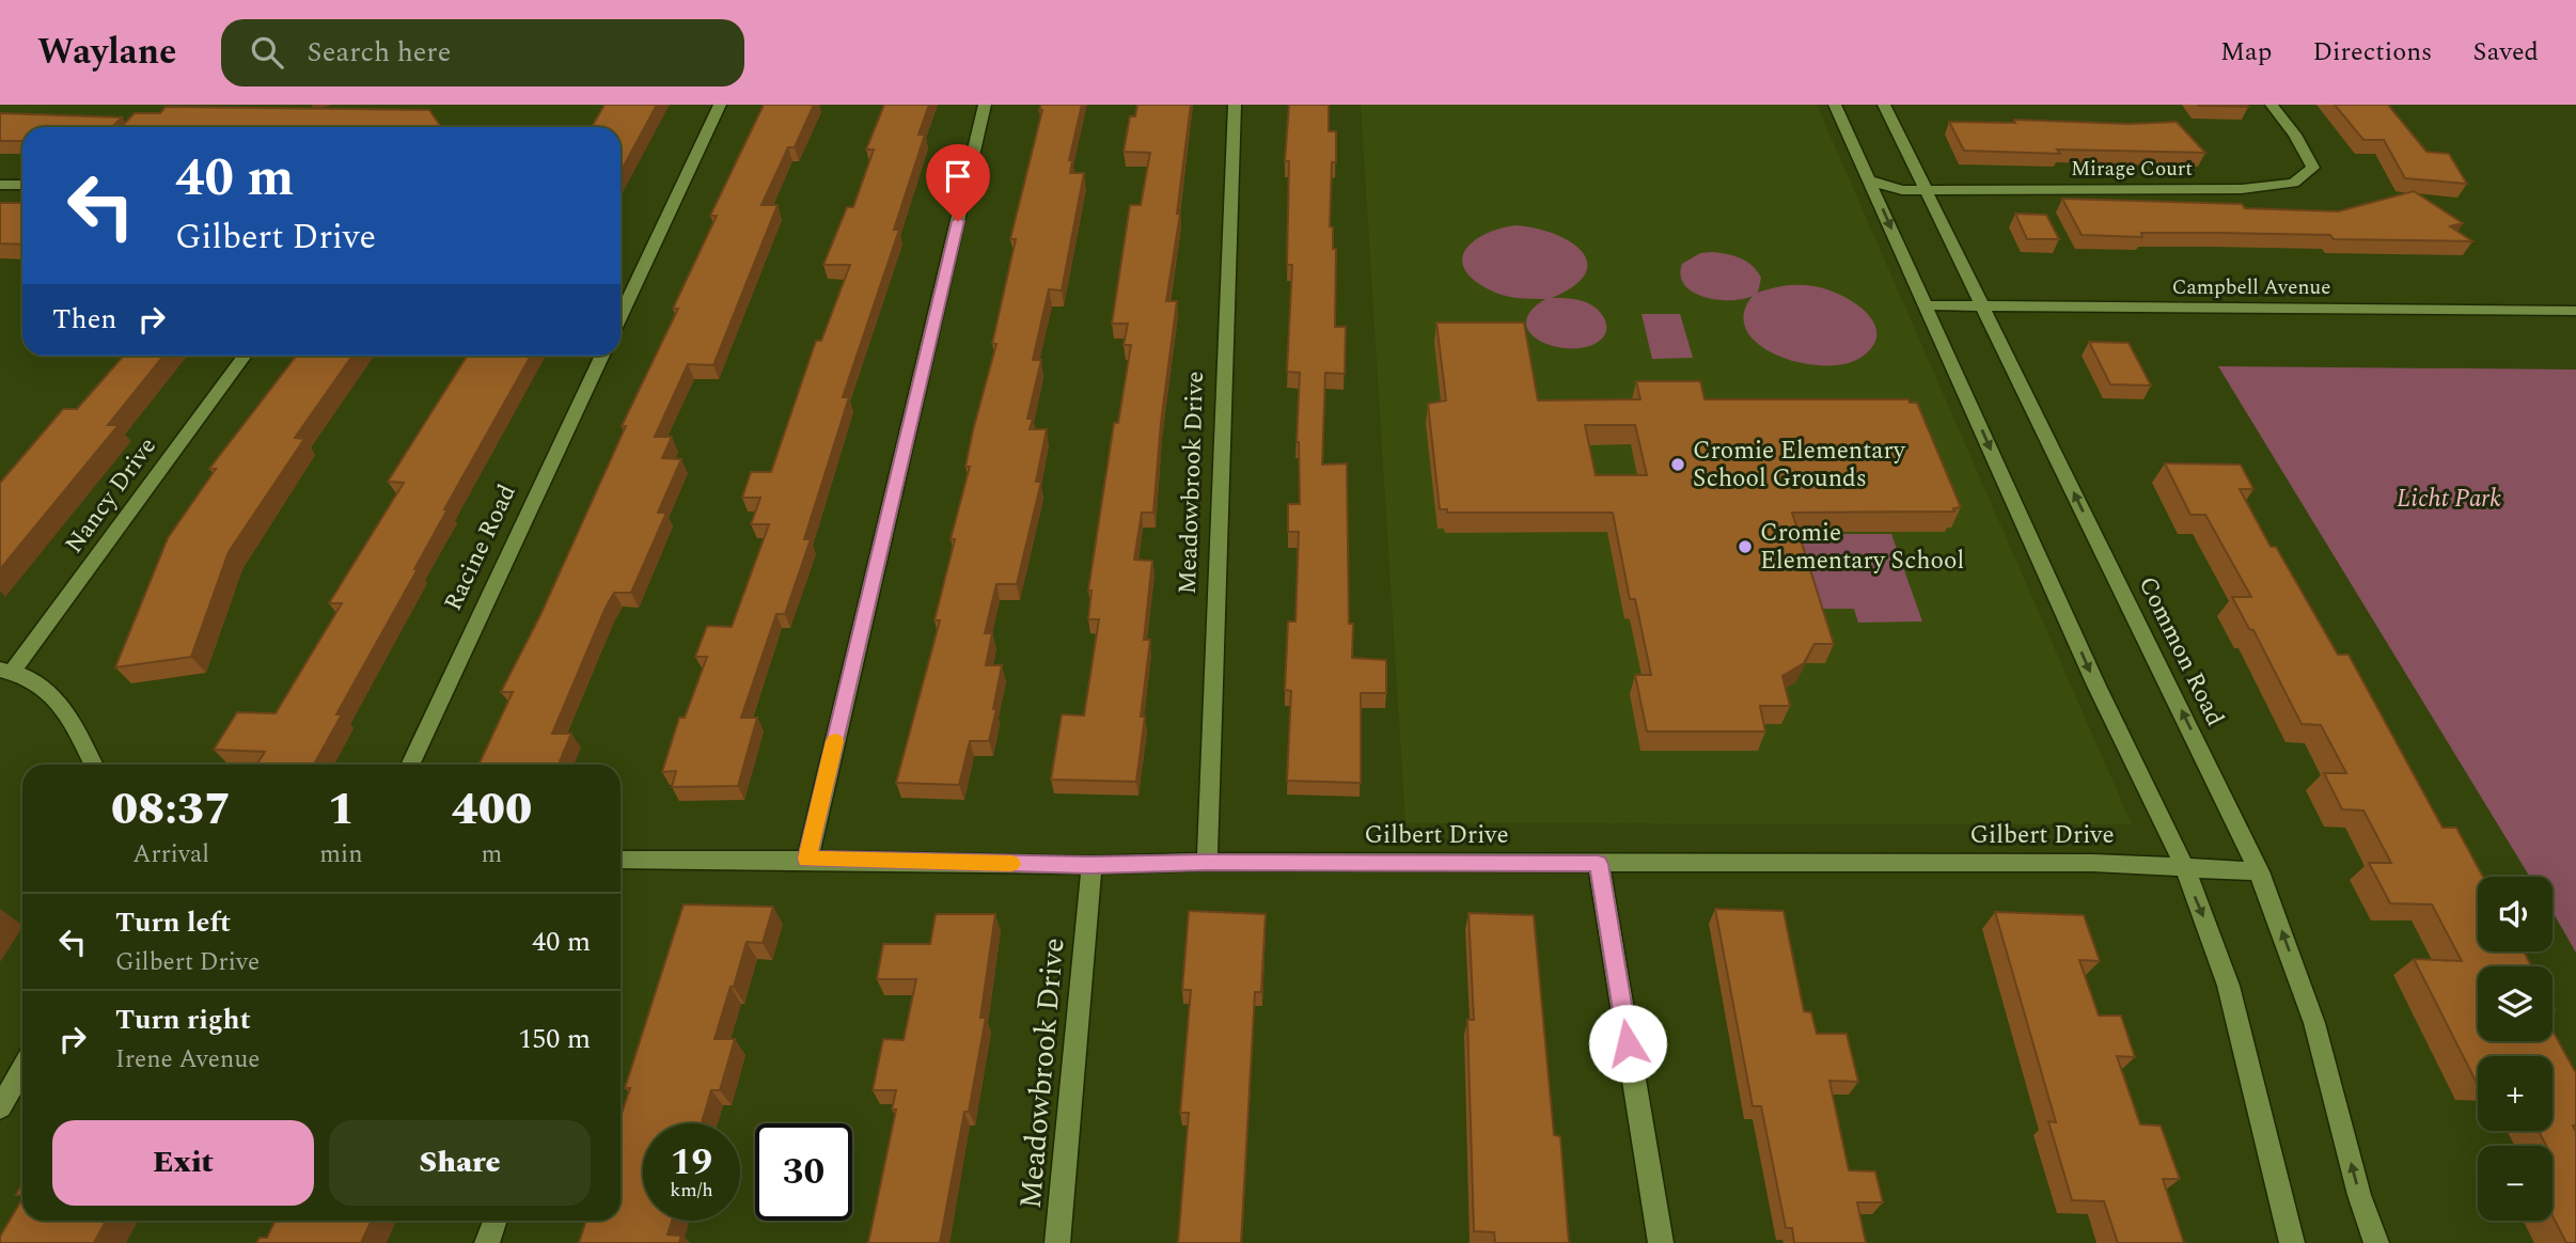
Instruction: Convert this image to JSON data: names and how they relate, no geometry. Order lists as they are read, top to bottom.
{
  "streets": {
    "street": [
      "Mirage Court",
      "Campbell Avenue",
      "Meadowbrook Drive",
      "Nancy Drive",
      "Racine Road",
      "Common Road",
      "Gilbert Drive"
    ]
  },
  "crossings": [
    ["Mirage Court", "Common Road"],
    ["Campbell Avenue", "Common Road"],
    ["Meadowbrook Drive", "Gilbert Drive"],
    ["Common Road", "Gilbert Drive"]
  ],
  "parks": ["Licht Park"],
  "places": ["Cromie Elementary School Grounds", "Cromie Elementary School"],
  "page": {
    "header": "Waylane",
    "search": "Search here",
    "nav": ["Map", "Directions", "Saved"],
    "turn": ["40 m", "Gilbert Drive"],
    "then": "Then",
    "eta": [
      "08:37",
      "Arrival",
      "1",
      "min",
      "400",
      "m"
    ],
    "map_buttons": ["+", "−"],
    "list": [
      {
        "name": "Turn left",
        "note": "Gilbert Drive",
        "value": "40 m"
      },
      {
        "name": "Turn right",
        "note": "Irene Avenue",
        "value": "150 m"
      }
    ],
    "buttons": ["Exit", "Share"],
    "speed": "19 km/h",
    "limit": "30"
  }
}
